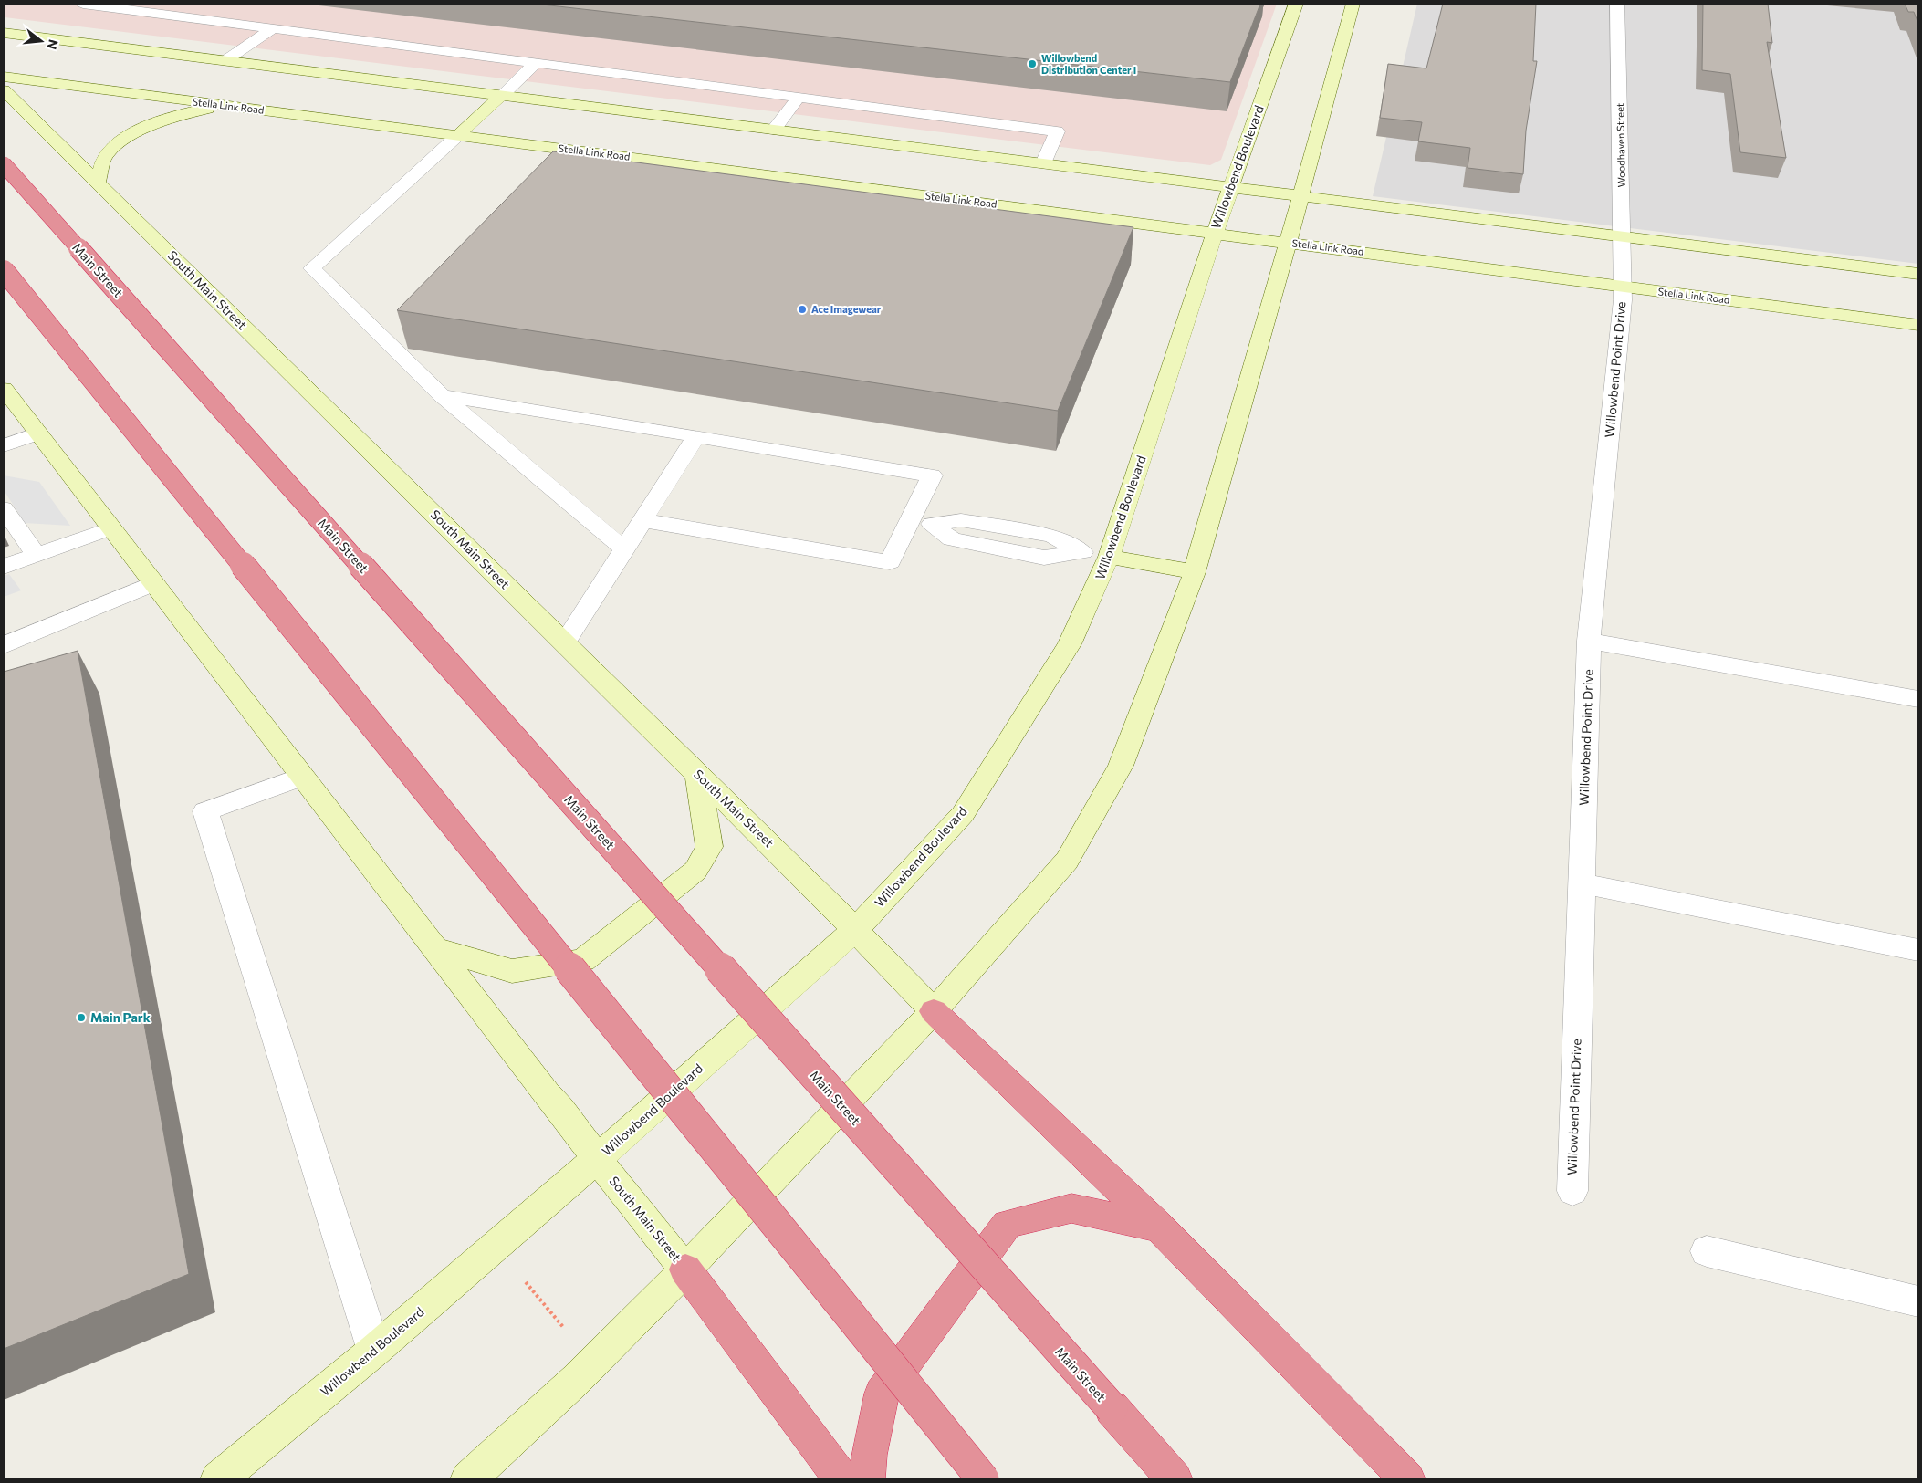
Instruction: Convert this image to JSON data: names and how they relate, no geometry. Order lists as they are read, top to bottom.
{
  "streets": {
    "highway": ["Main Street"],
    "main road": ["Stella Link Road", "Willowbend Boulevard", "South Main Street"],
    "street": ["Woodhaven Street", "Willowbend Point Drive"]
  },
  "crossings": [
    ["Stella Link Road", "Woodhaven Street"],
    ["Stella Link Road", "Willowbend Boulevard"],
    ["Stella Link Road", "Willowbend Point Drive"],
    ["Woodhaven Street", "Willowbend Point Drive"],
    ["Willowbend Boulevard", "South Main Street"]
  ],
  "places": ["Willowbend Distribution Center I", "Ace Imagewear", "Main Park"],
  "north": "right"
}
